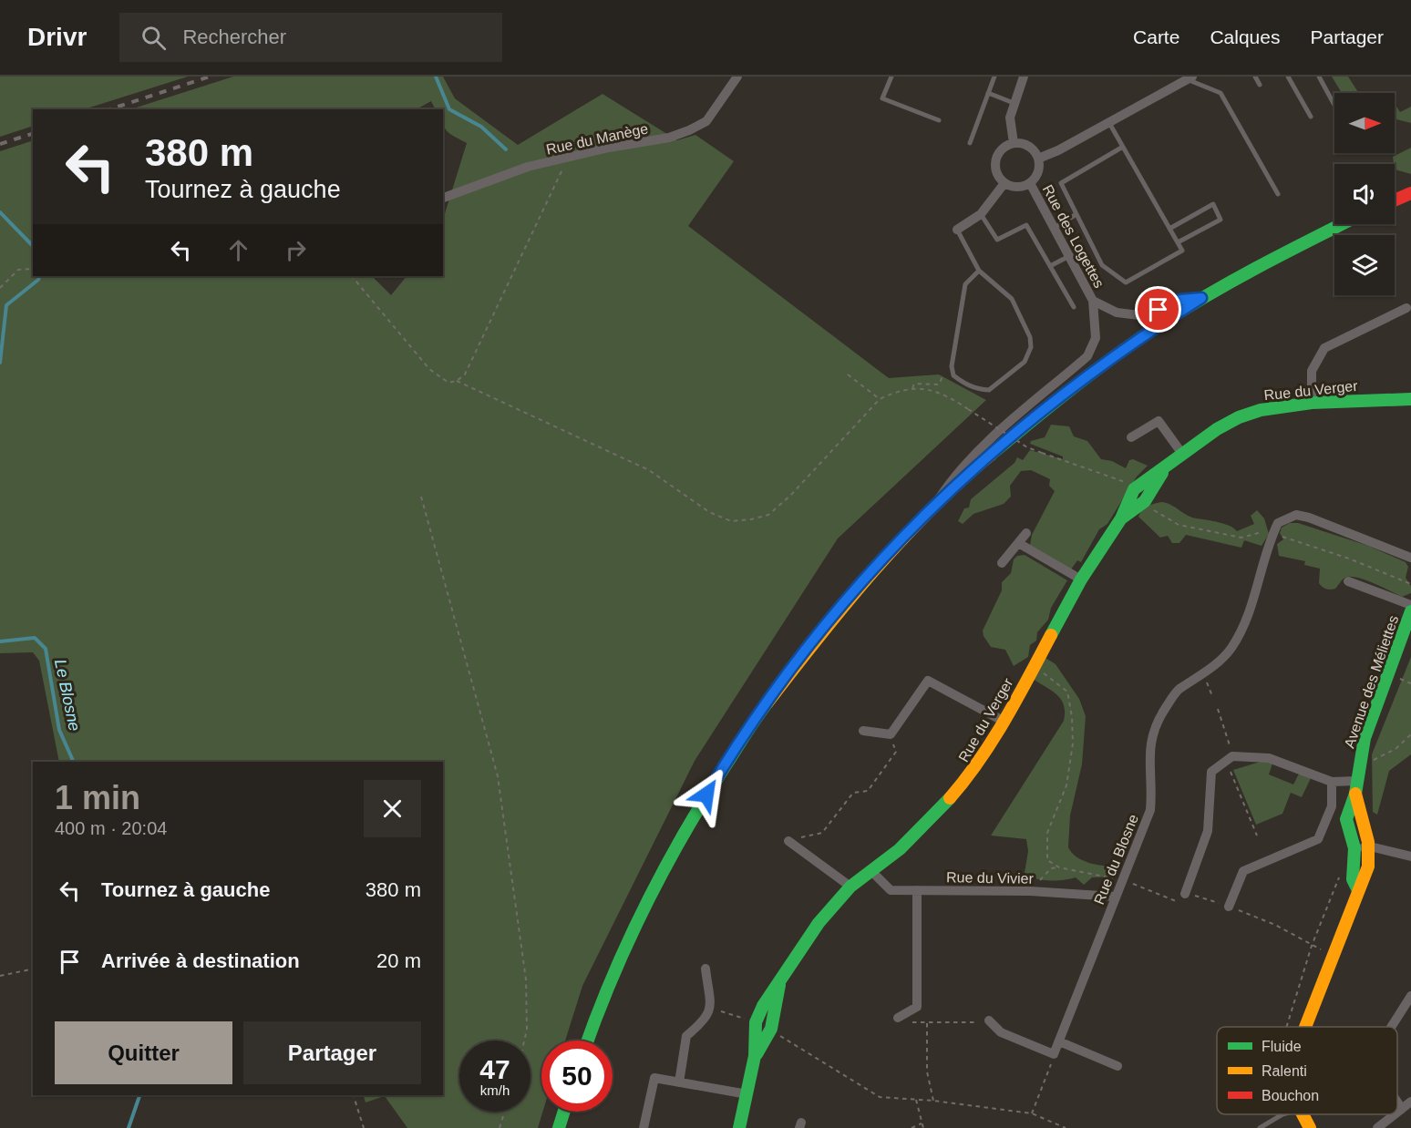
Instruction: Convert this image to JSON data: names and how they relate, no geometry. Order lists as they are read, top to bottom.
{
  "streets": {
    "street": [
      "Rue du Manège",
      "Rue des Logettes",
      "Rue du Verger",
      "Avenue des Méliettes",
      "Rue du Blosne",
      "Rue du Vivier"
    ]
  },
  "crossings": [
    ["Rue du Verger", "Rue du Vivier"],
    ["Rue du Blosne", "Rue du Vivier"]
  ],
  "water": ["Le Blosne"],
  "legend": ["Fluide", "Ralenti", "Bouchon"],
  "north": "right",
  "page": {
    "header": "Drivr",
    "search": "Rechercher",
    "nav": ["Carte", "Calques", "Partager"],
    "turn": ["380 m", "Tournez à gauche"],
    "heading": ["1 min", "400 m · 20:04"],
    "list": [
      {
        "name": "Tournez à gauche",
        "value": "380 m"
      },
      {
        "name": "Arrivée à destination",
        "value": "20 m"
      }
    ],
    "buttons": ["Quitter", "Partager"],
    "speed": "47 km/h",
    "limit": "50"
  }
}
